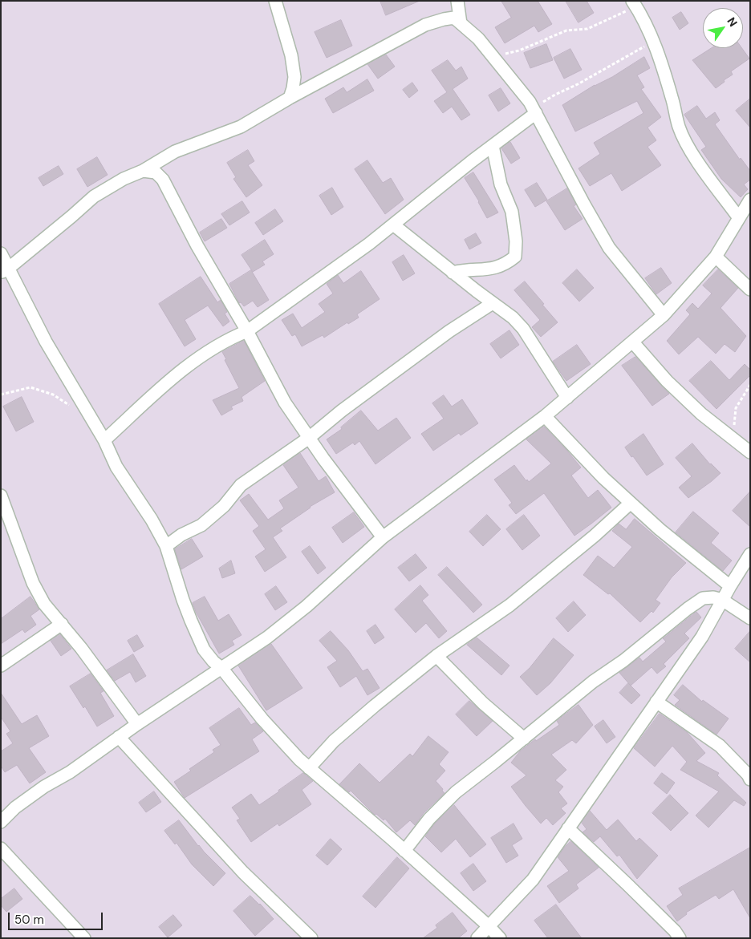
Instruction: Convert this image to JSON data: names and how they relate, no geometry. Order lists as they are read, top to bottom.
{
  "scale_bar": "50 m",
  "north": "top right"
}
